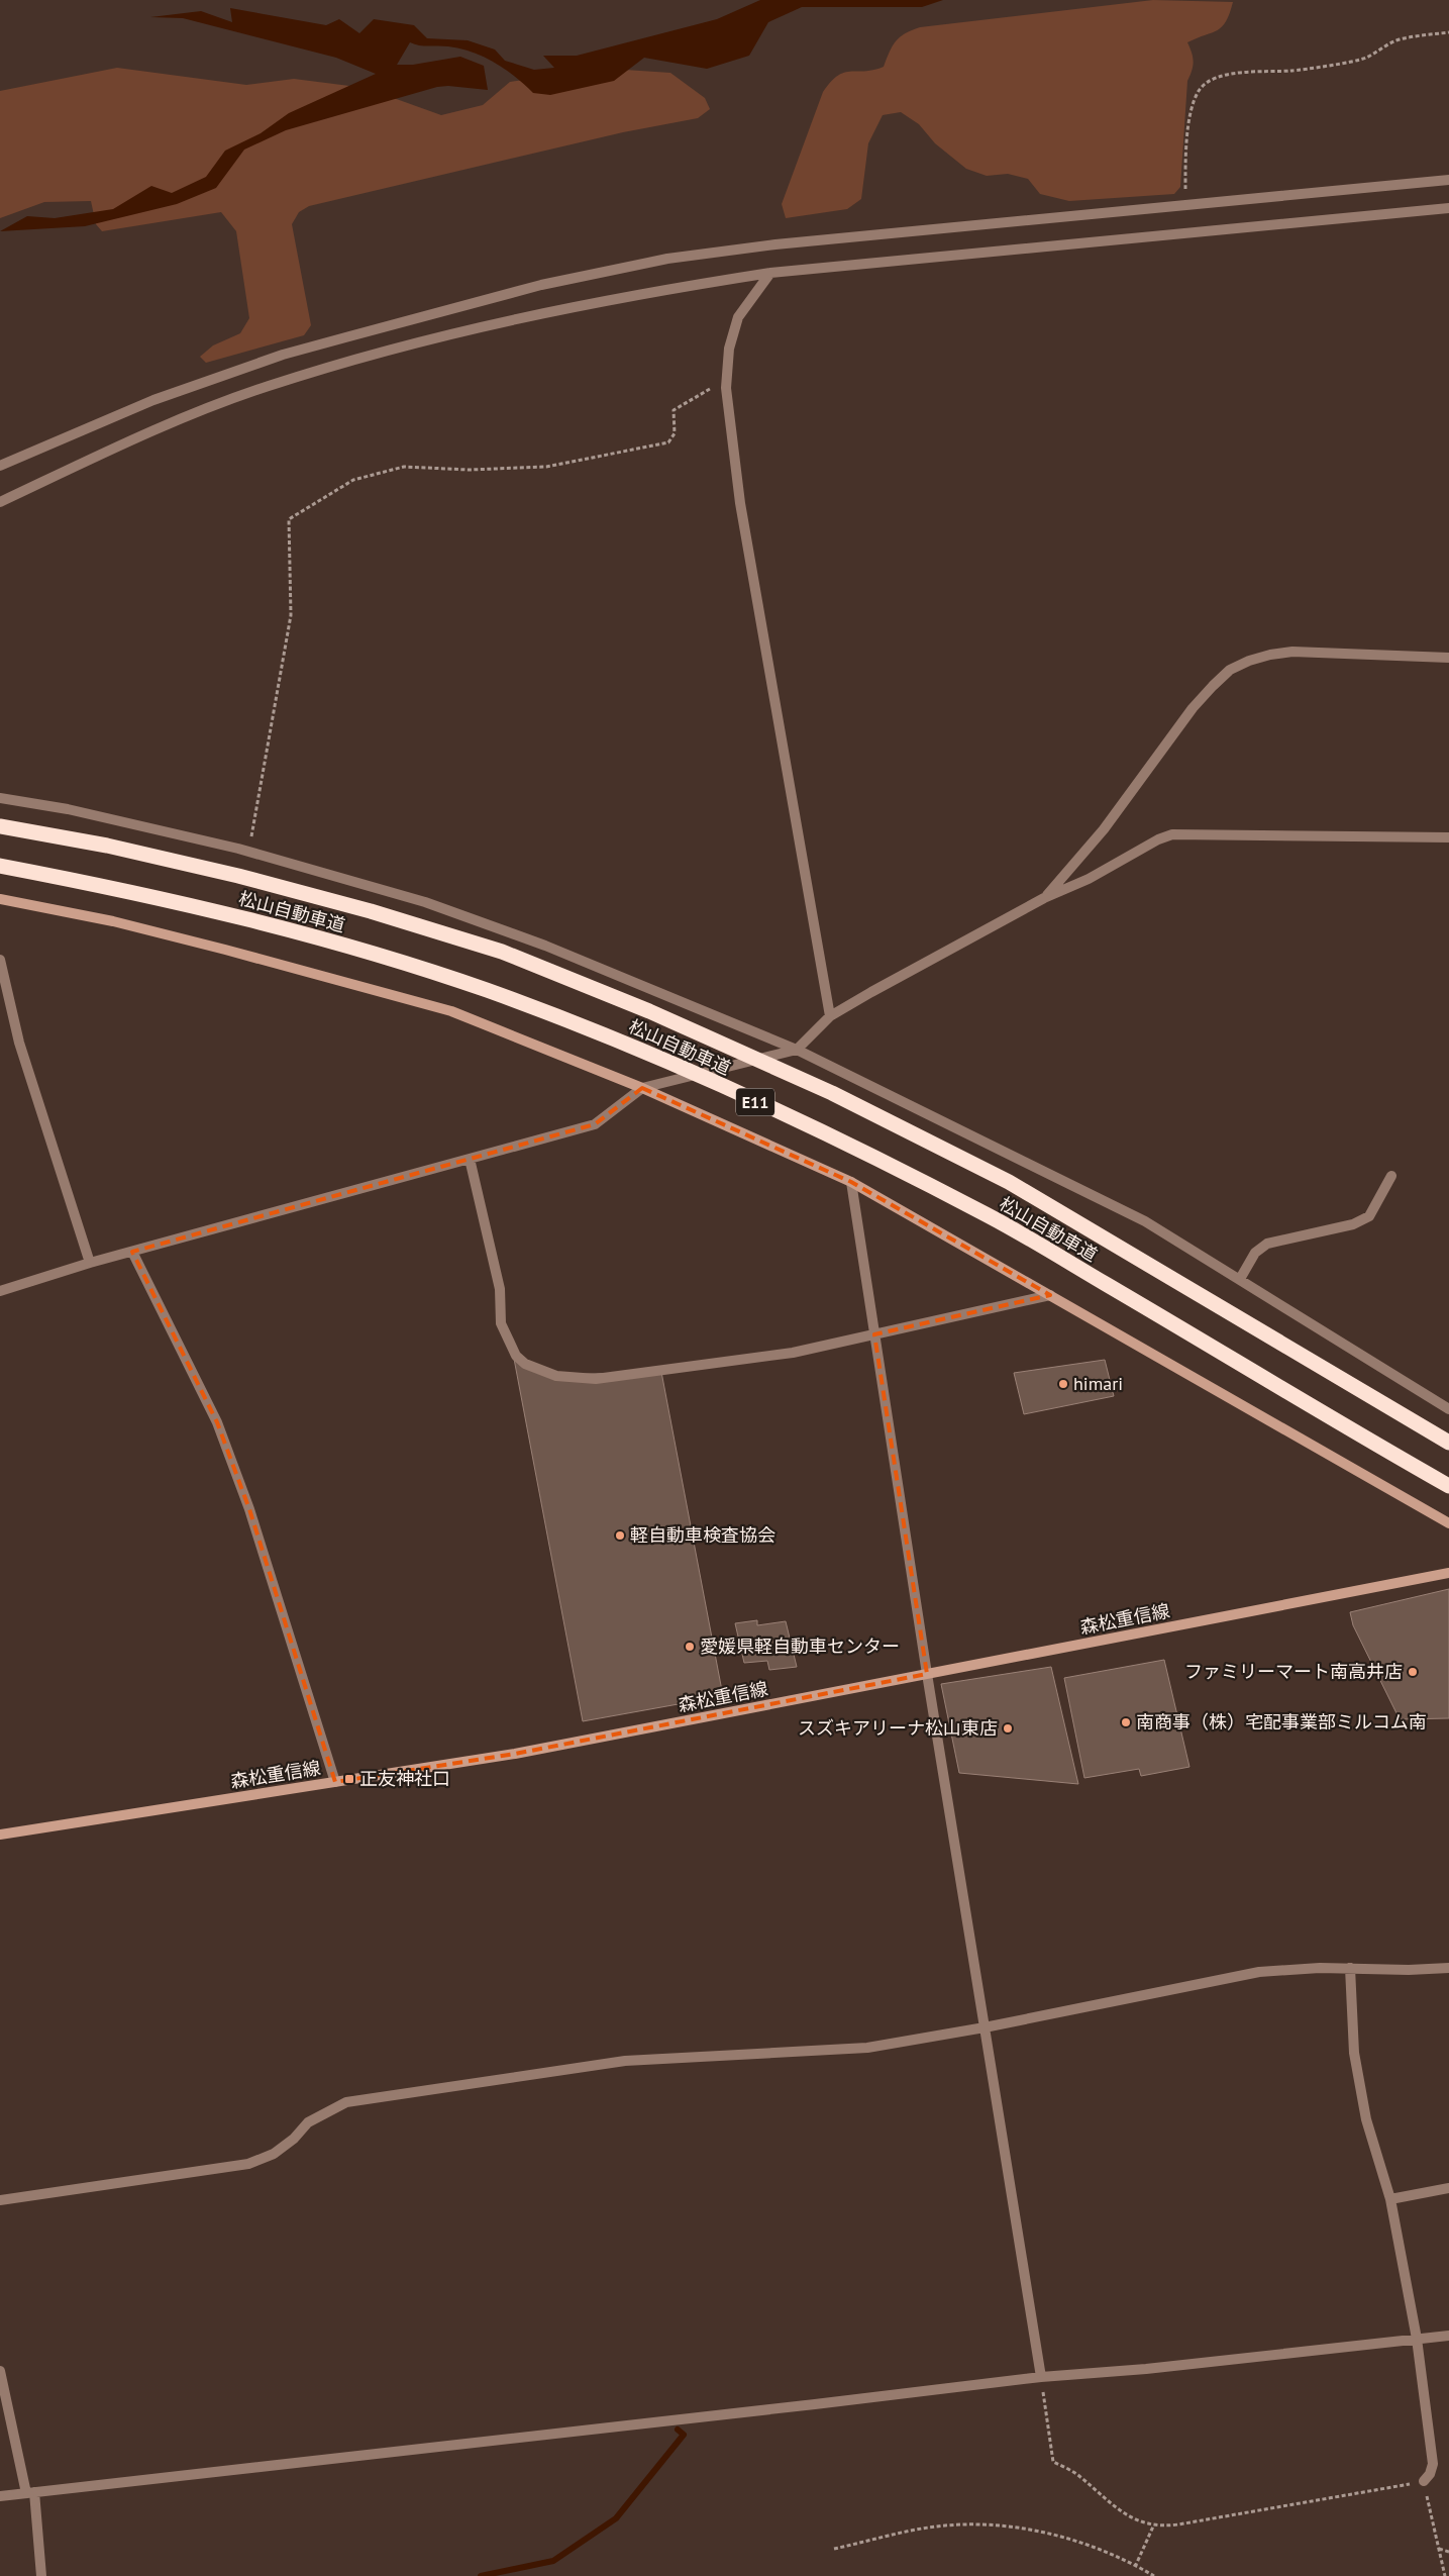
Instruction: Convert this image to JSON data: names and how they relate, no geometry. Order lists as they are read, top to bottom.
{
  "streets": {
    "highway": ["松山自動車道", "E11"],
    "street": ["森松重信線"]
  },
  "places": {
    "other": [
      "himari",
      "軽自動車検査協会",
      "愛媛県軽自動車センター",
      "ファミリーマート南高井店",
      "南商事（株）宅配事業部ミルコム南",
      "スズキアリーナ松山東店"
    ],
    "transit": ["正友神社口"]
  }
}
